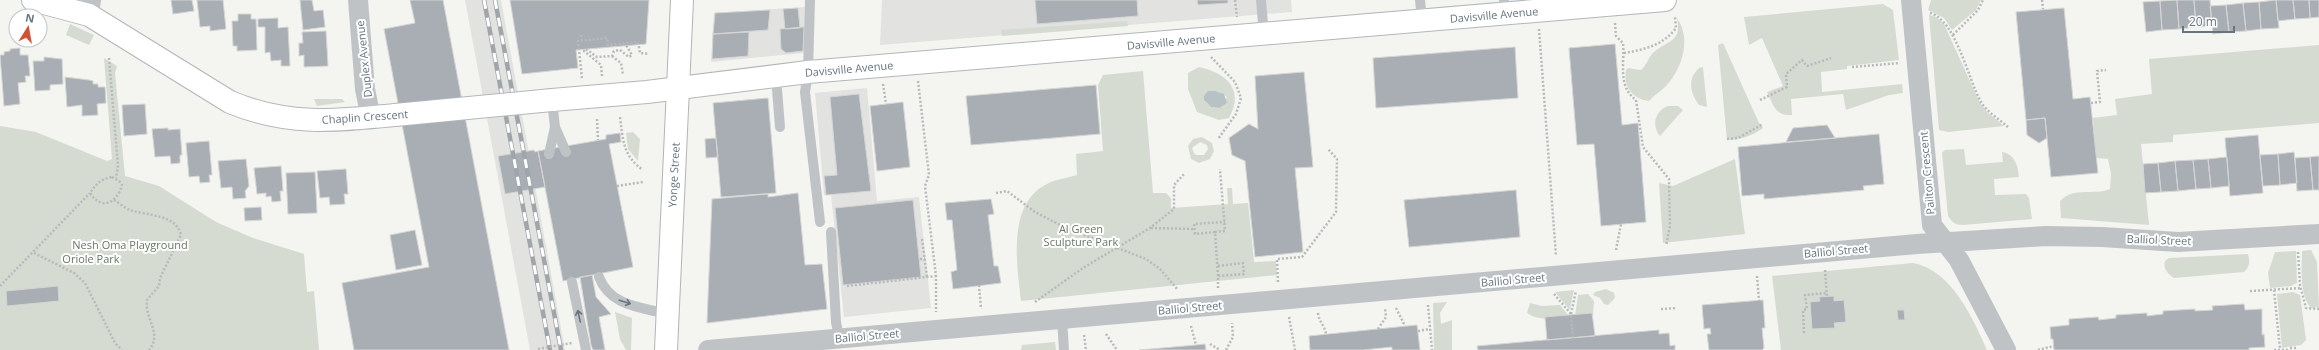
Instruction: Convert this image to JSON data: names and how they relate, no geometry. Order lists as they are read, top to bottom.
{
  "streets": {
    "street": [
      "Davisville Avenue",
      "Duplex Avenue",
      "Chaplin Crescent",
      "Pailton Crescent",
      "Yonge Street",
      "Balliol Street"
    ]
  },
  "crossings": [
    ["Davisville Avenue", "Chaplin Crescent"],
    ["Davisville Avenue", "Yonge Street"],
    ["Duplex Avenue", "Chaplin Crescent"],
    ["Chaplin Crescent", "Yonge Street"],
    ["Pailton Crescent", "Balliol Street"]
  ],
  "parks": ["Al Green Sculpture Park", "Nesh Oma Playground", "Oriole Park"],
  "scale_bar": "20 m",
  "north": "top"
}
